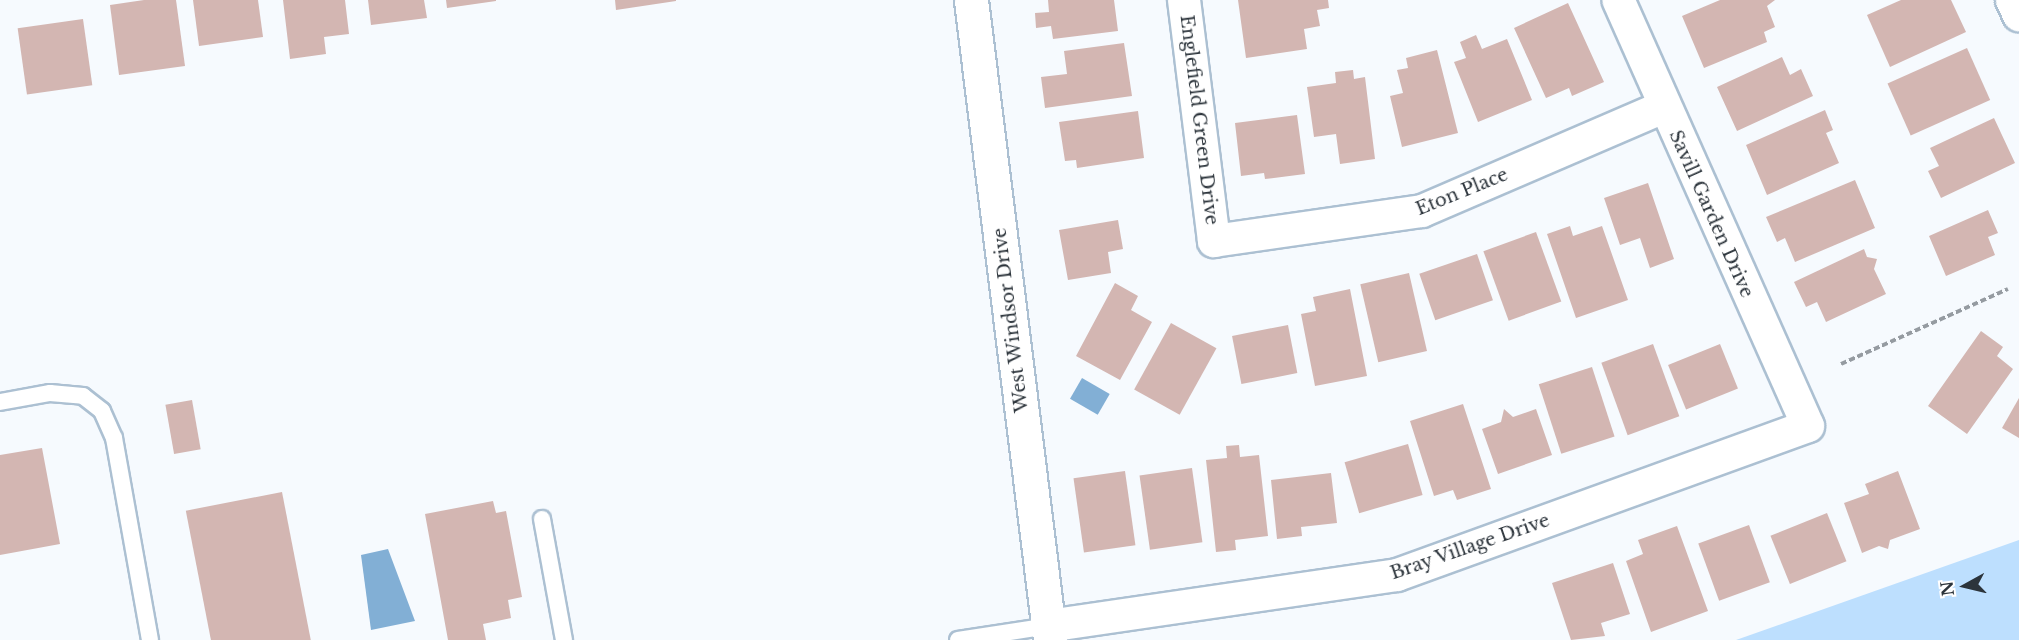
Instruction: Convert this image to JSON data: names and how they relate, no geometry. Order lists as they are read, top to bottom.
{
  "streets": {
    "street": [
      "Englefield Green Drive",
      "Eton Place",
      "Savill Garden Drive",
      "West Windsor Drive",
      "Bray Village Drive"
    ]
  },
  "crossings": [
    ["Englefield Green Drive", "Eton Place"],
    ["Eton Place", "Savill Garden Drive"],
    ["Savill Garden Drive", "Bray Village Drive"],
    ["West Windsor Drive", "Bray Village Drive"]
  ],
  "north": "left"
}
